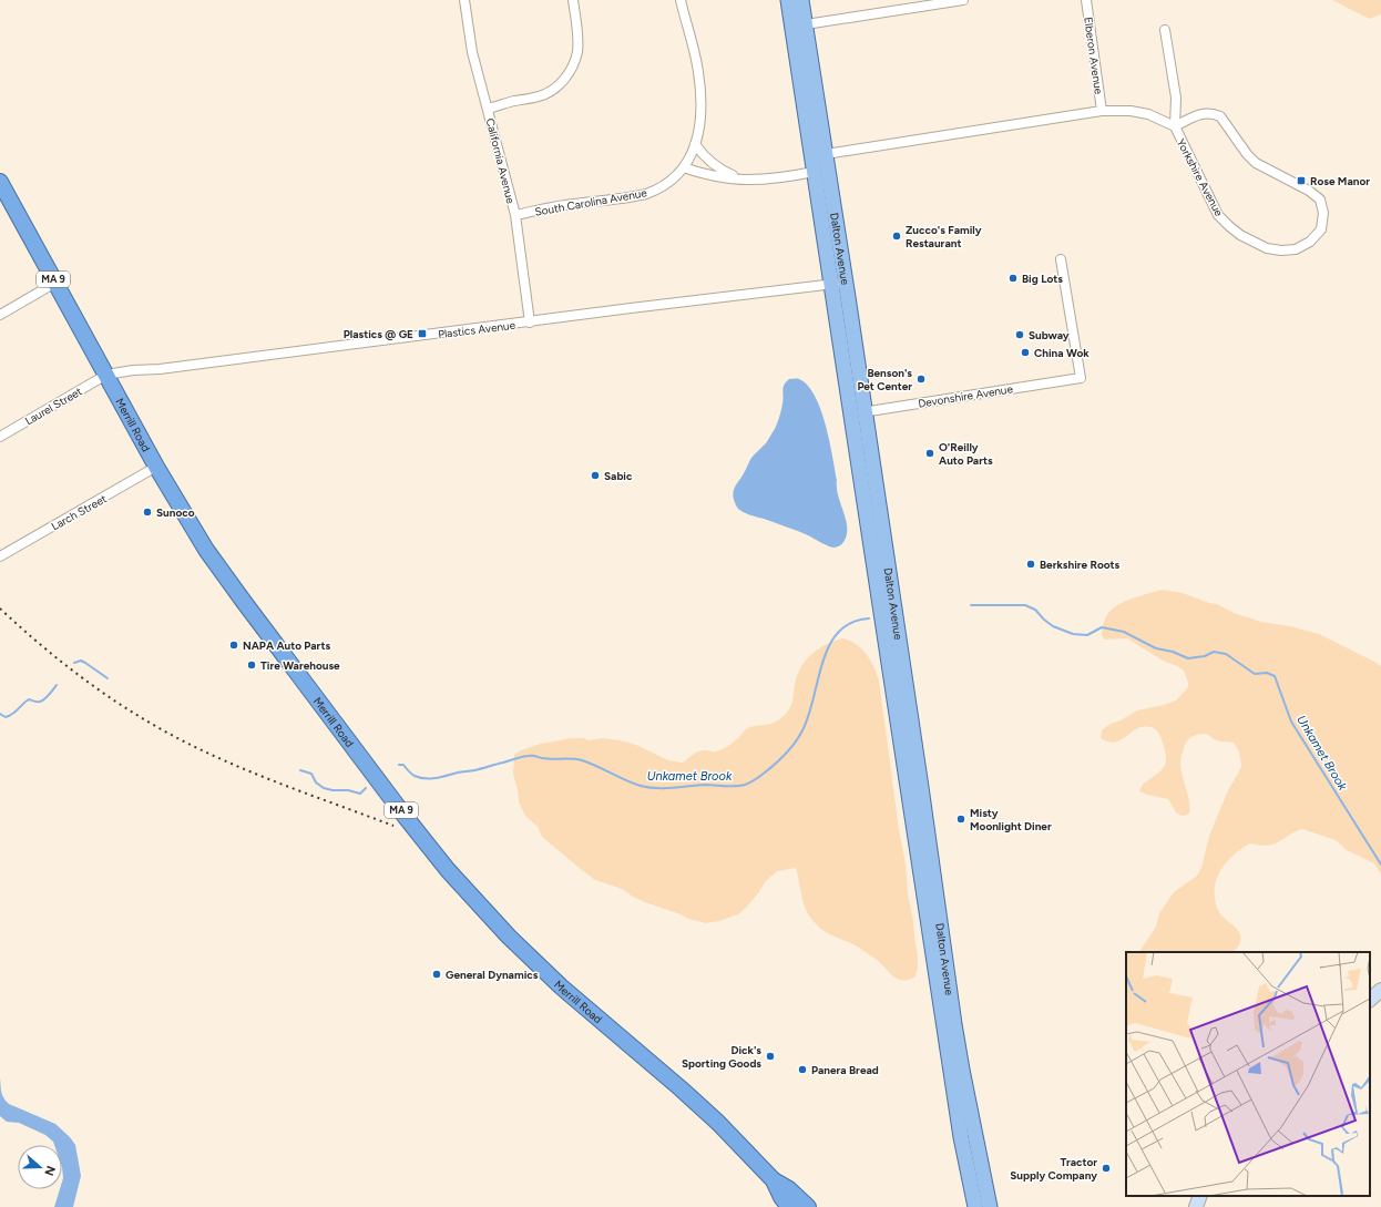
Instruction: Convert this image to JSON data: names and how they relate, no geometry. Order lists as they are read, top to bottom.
{
  "streets": {
    "highway": ["MA 9", "Merrill Road"],
    "main road": ["Dalton Avenue"],
    "street": [
      "Elberon Avenue",
      "California Avenue",
      "Yorkshire Avenue",
      "South Carolina Avenue",
      "Plastics Avenue",
      "Devonshire Avenue",
      "Laurel Street",
      "Larch Street"
    ]
  },
  "crossings": [
    ["Elberon Avenue", "Yorkshire Avenue"],
    ["California Avenue", "South Carolina Avenue"],
    ["California Avenue", "Plastics Avenue"],
    ["Yorkshire Avenue", "Dalton Avenue"],
    ["Dalton Avenue", "Plastics Avenue"],
    ["Dalton Avenue", "Devonshire Avenue"],
    ["Plastics Avenue", "Laurel Street"],
    ["Plastics Avenue", "Merrill Road"],
    ["Laurel Street", "Merrill Road"],
    ["Merrill Road", "Larch Street"]
  ],
  "water": ["Unkamet Brook"],
  "places": {
    "transit": ["Rose Manor", "Plastics @ GE"],
    "other": [
      "Zucco's Family Restaurant",
      "Big Lots",
      "Subway",
      "China Wok",
      "Benson's Pet Center",
      "O'Reilly Auto Parts",
      "Sabic",
      "Sunoco",
      "Berkshire Roots",
      "NAPA Auto Parts",
      "Tire Warehouse",
      "Misty Moonlight Diner",
      "General Dynamics",
      "Dick's Sporting Goods",
      "Panera Bread",
      "Tractor Supply Company"
    ]
  },
  "north": "right"
}
